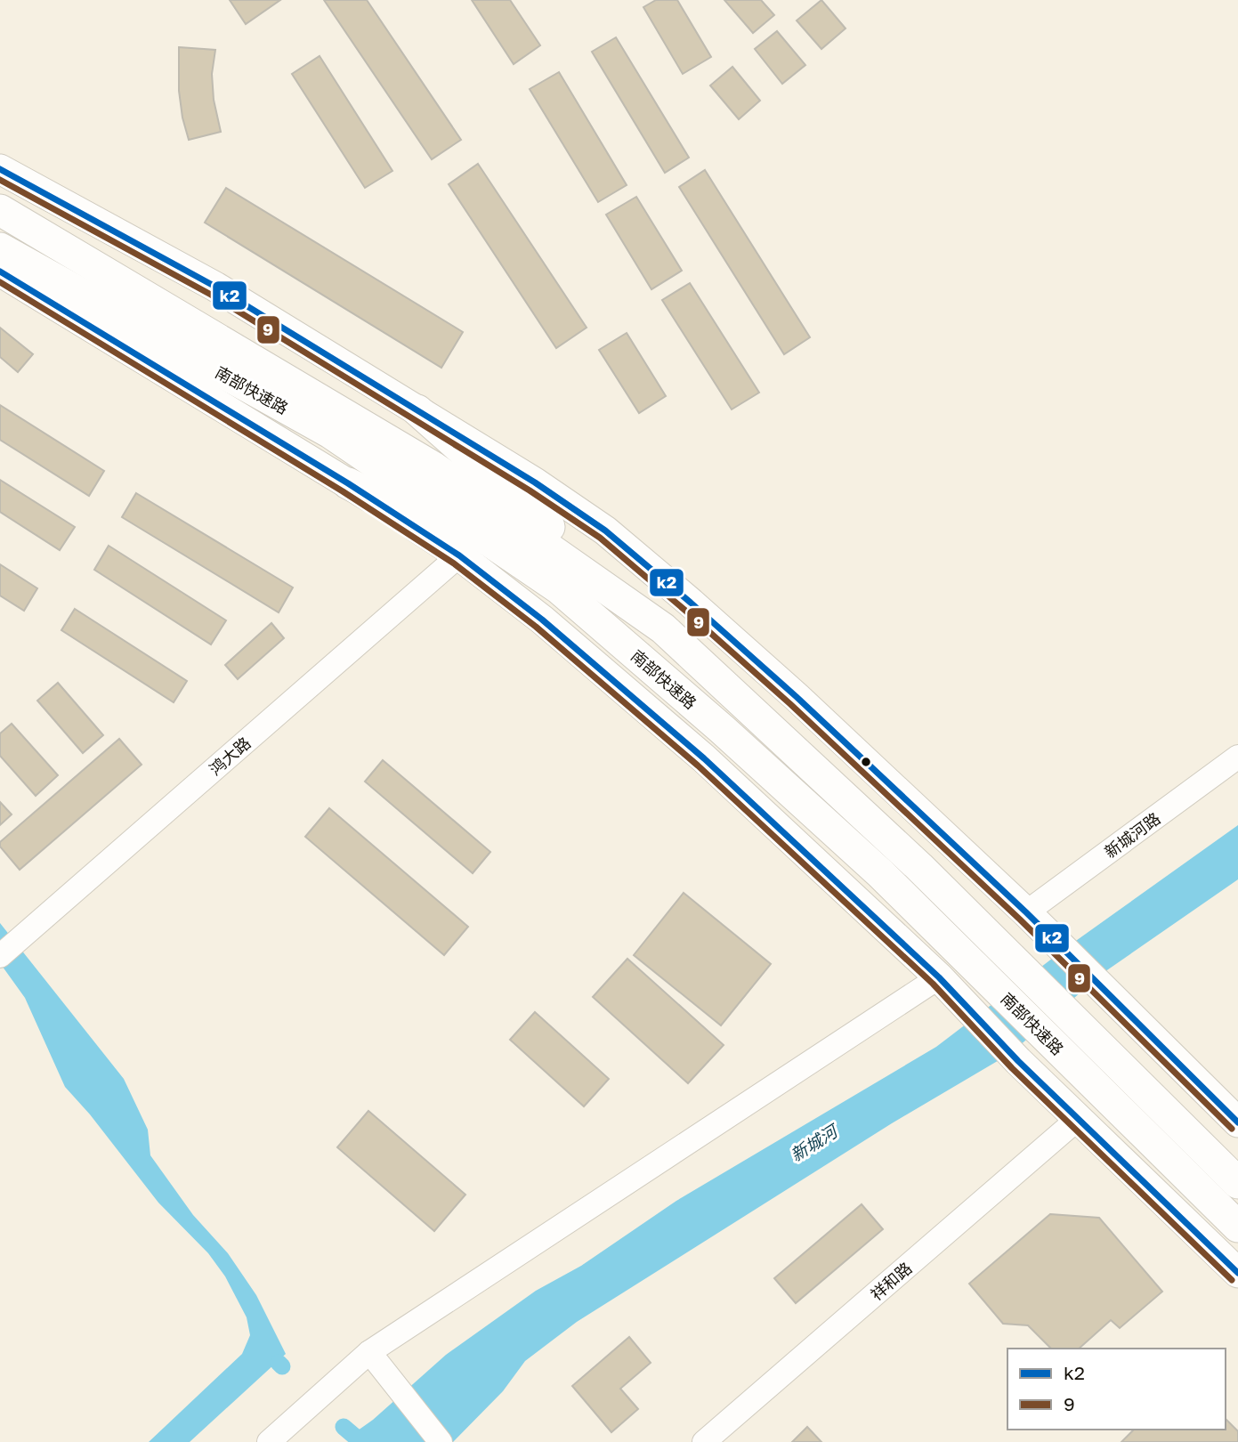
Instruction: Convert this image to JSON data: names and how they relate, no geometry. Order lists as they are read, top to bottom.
{
  "streets": {
    "highway": ["南部快速路"],
    "street": ["鸿大路", "新城河路", "祥和路"]
  },
  "water": ["新城河"],
  "lines": ["transit line k2", "transit line 9"],
  "legend": ["k2", "9"]
}
